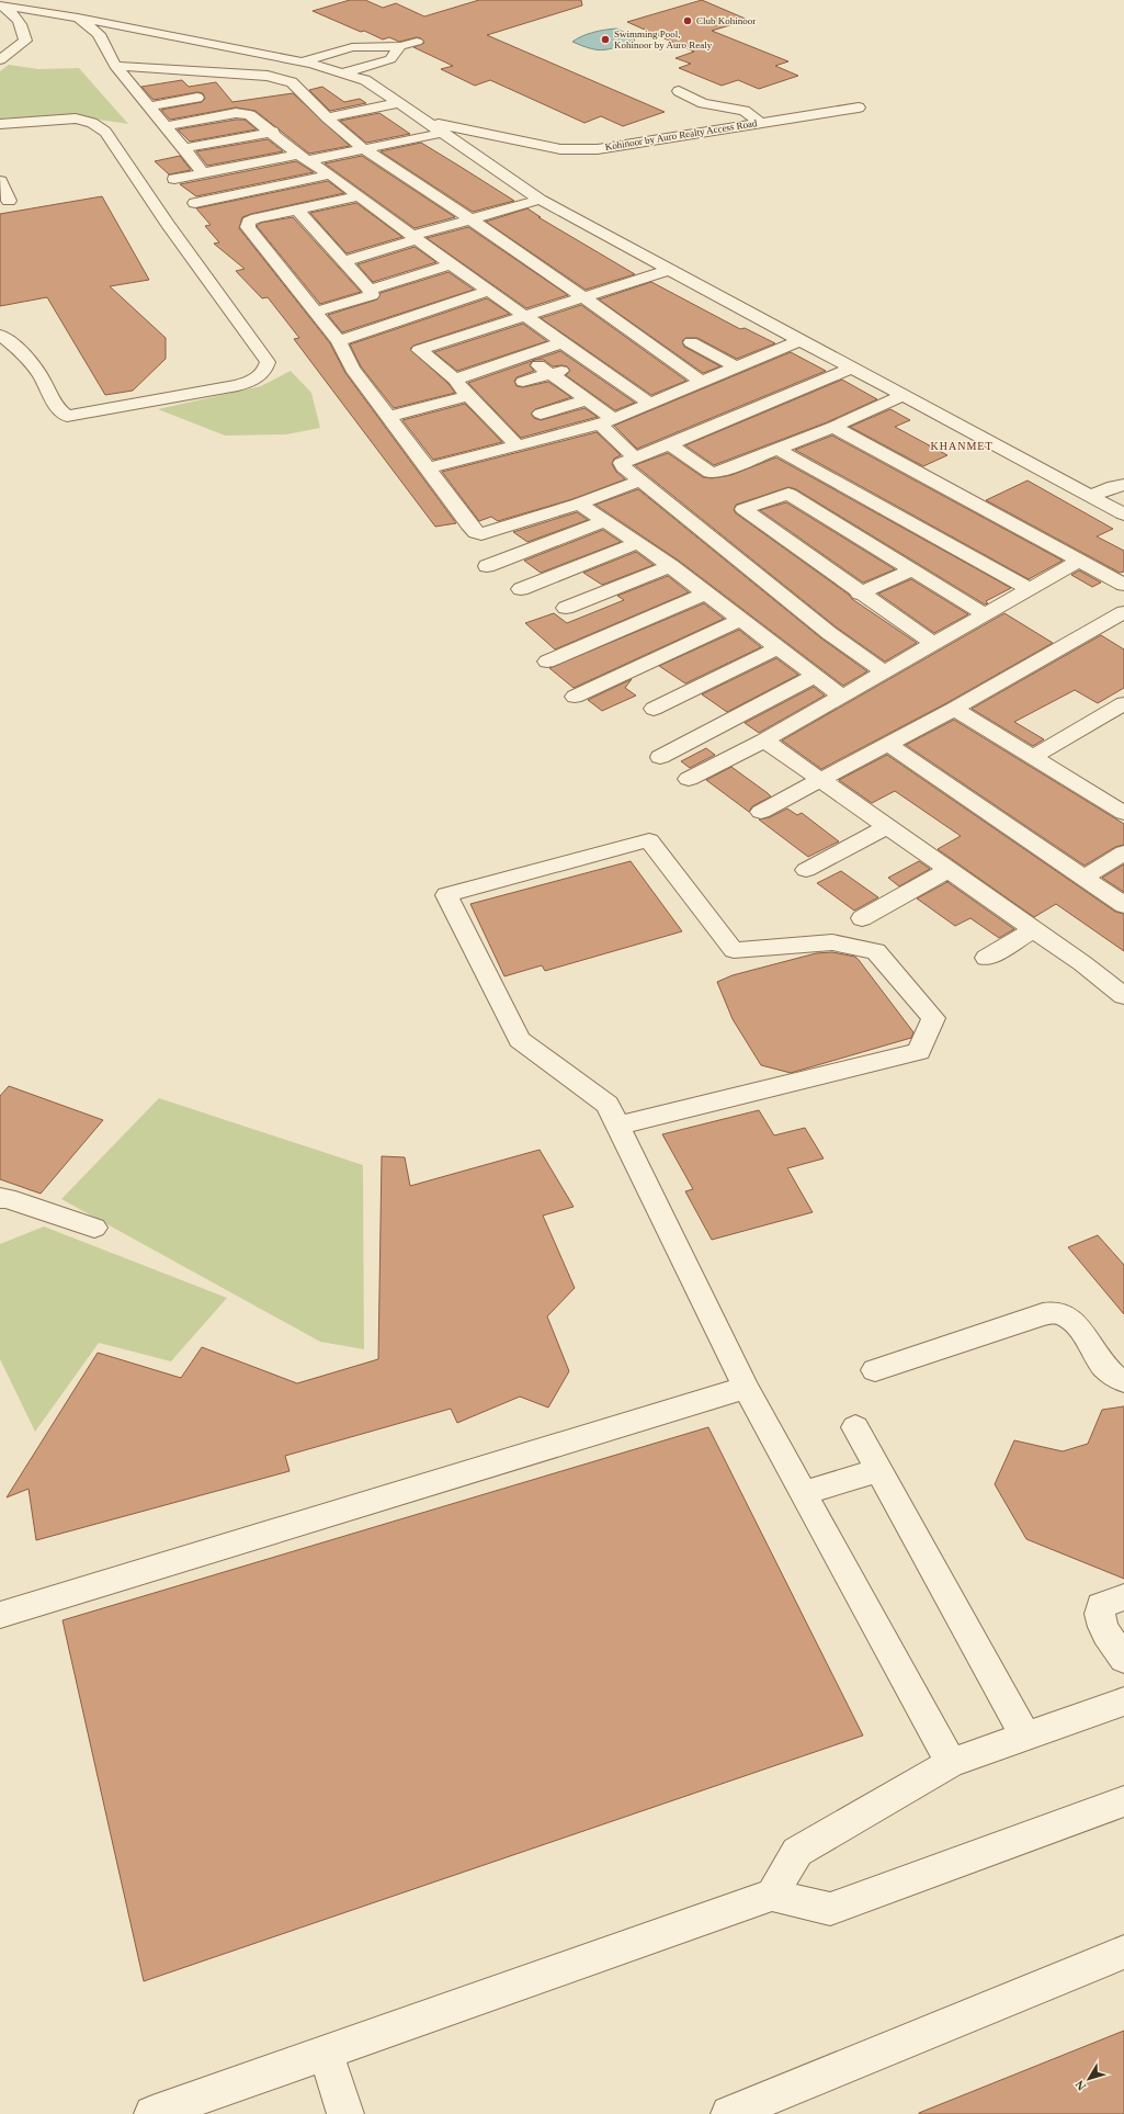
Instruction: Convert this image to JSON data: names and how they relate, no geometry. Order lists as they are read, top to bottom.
{
  "streets": {
    "street": ["Kohinoor by Auro Realty Access Road"]
  },
  "districts": ["KHANMET"],
  "places": ["Club Kohinoor", "Swimming Pool, Kohinoor by Auro Realy"],
  "north": "bottom left"
}
